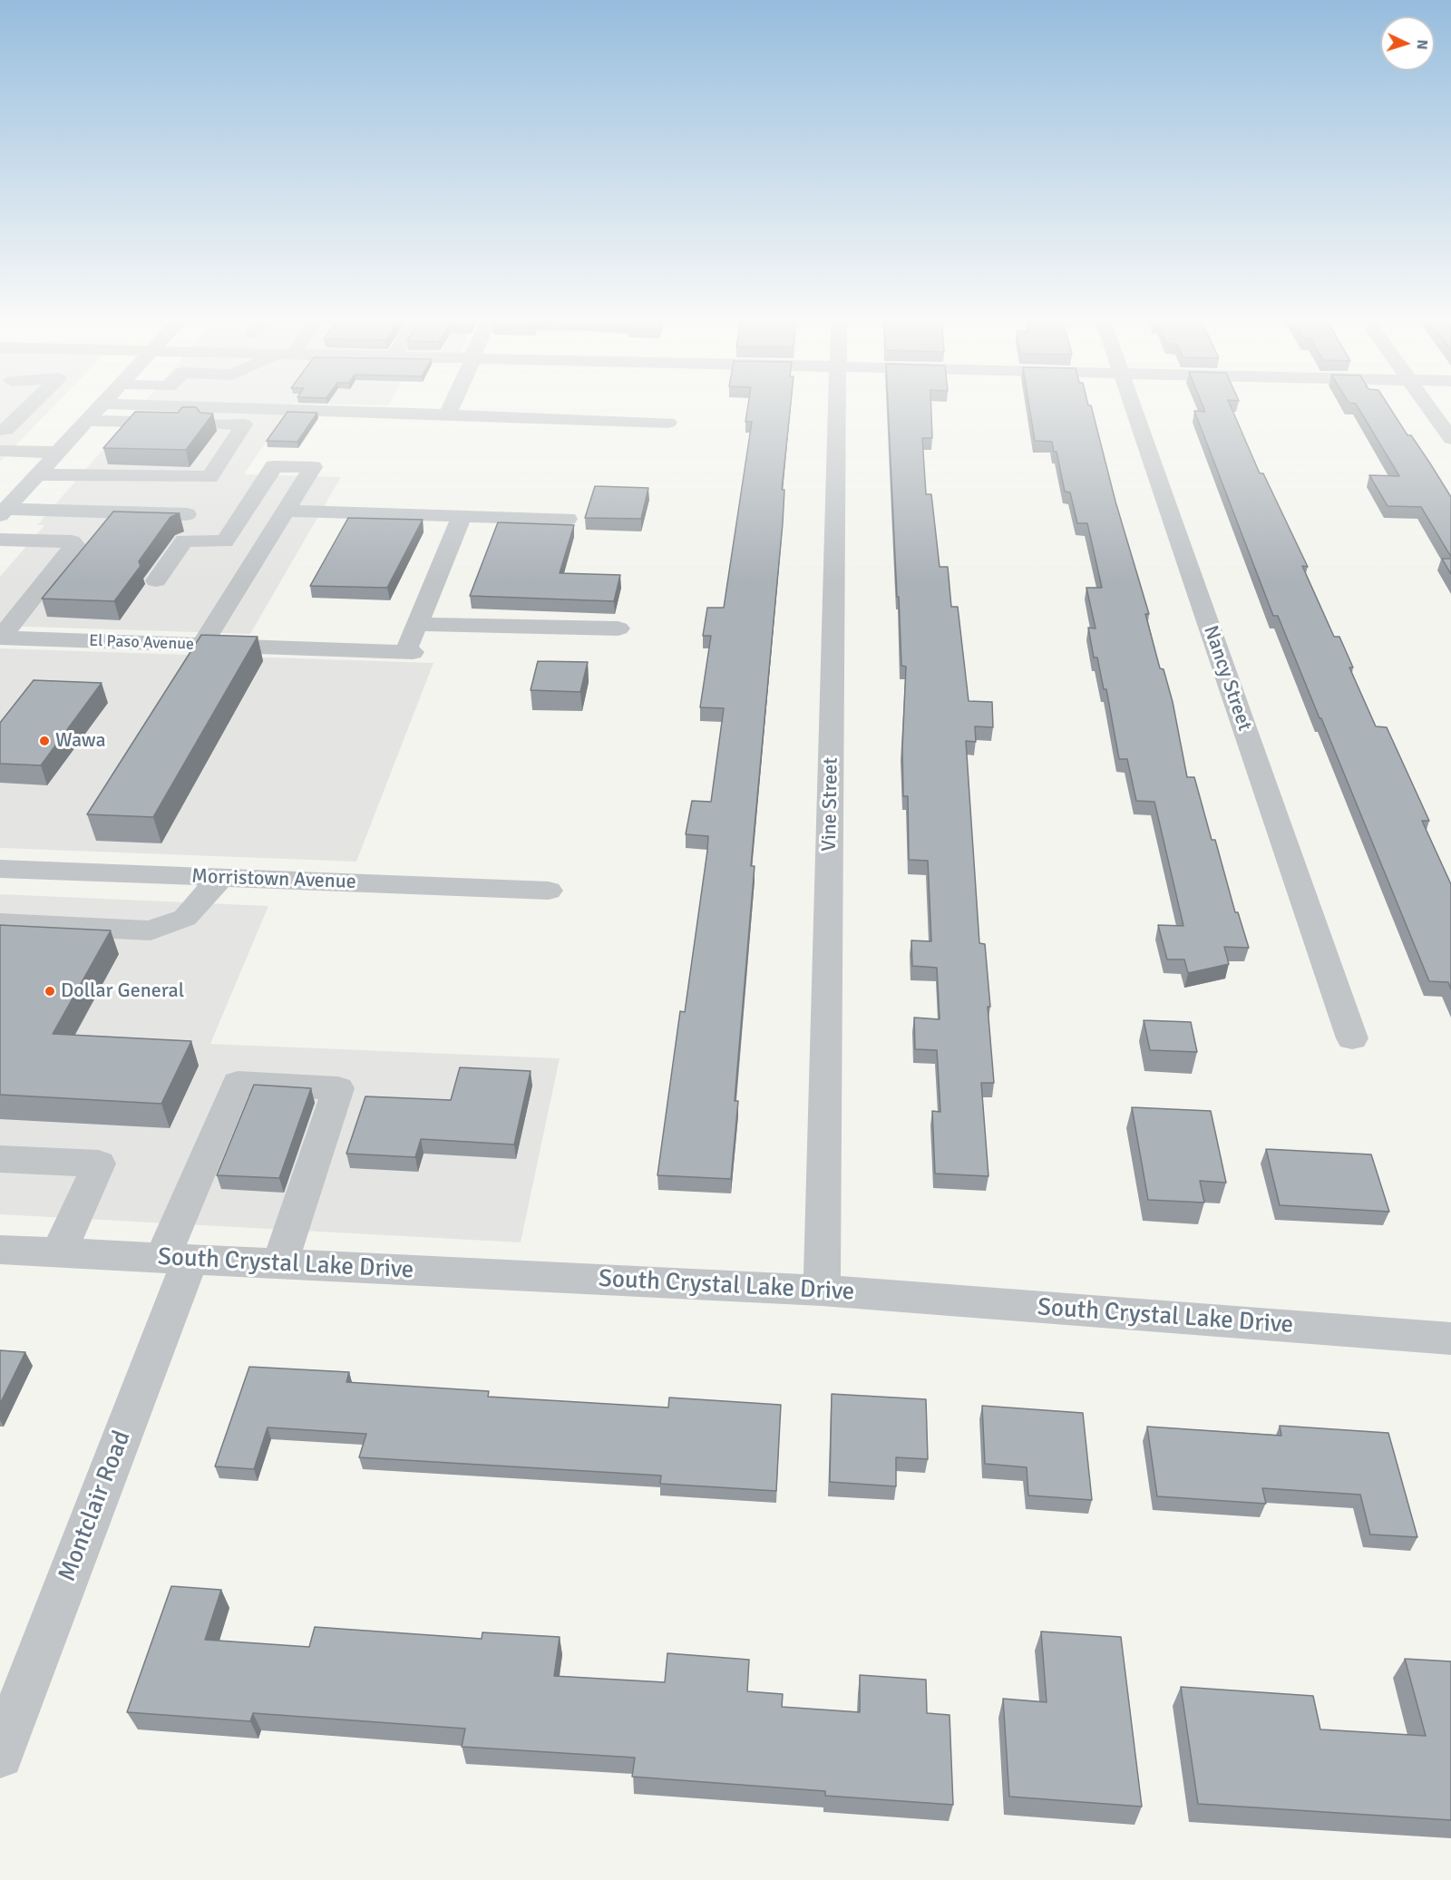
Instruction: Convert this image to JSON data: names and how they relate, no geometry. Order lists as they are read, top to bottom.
{
  "streets": {
    "street": [
      "El Paso Avenue",
      "Nancy Street",
      "Vine Street",
      "Morristown Avenue",
      "South Crystal Lake Drive",
      "Montclair Road"
    ]
  },
  "crossings": [
    ["Vine Street", "South Crystal Lake Drive"],
    ["South Crystal Lake Drive", "Montclair Road"]
  ],
  "places": ["Wawa", "Dollar General"],
  "north": "right"
}
